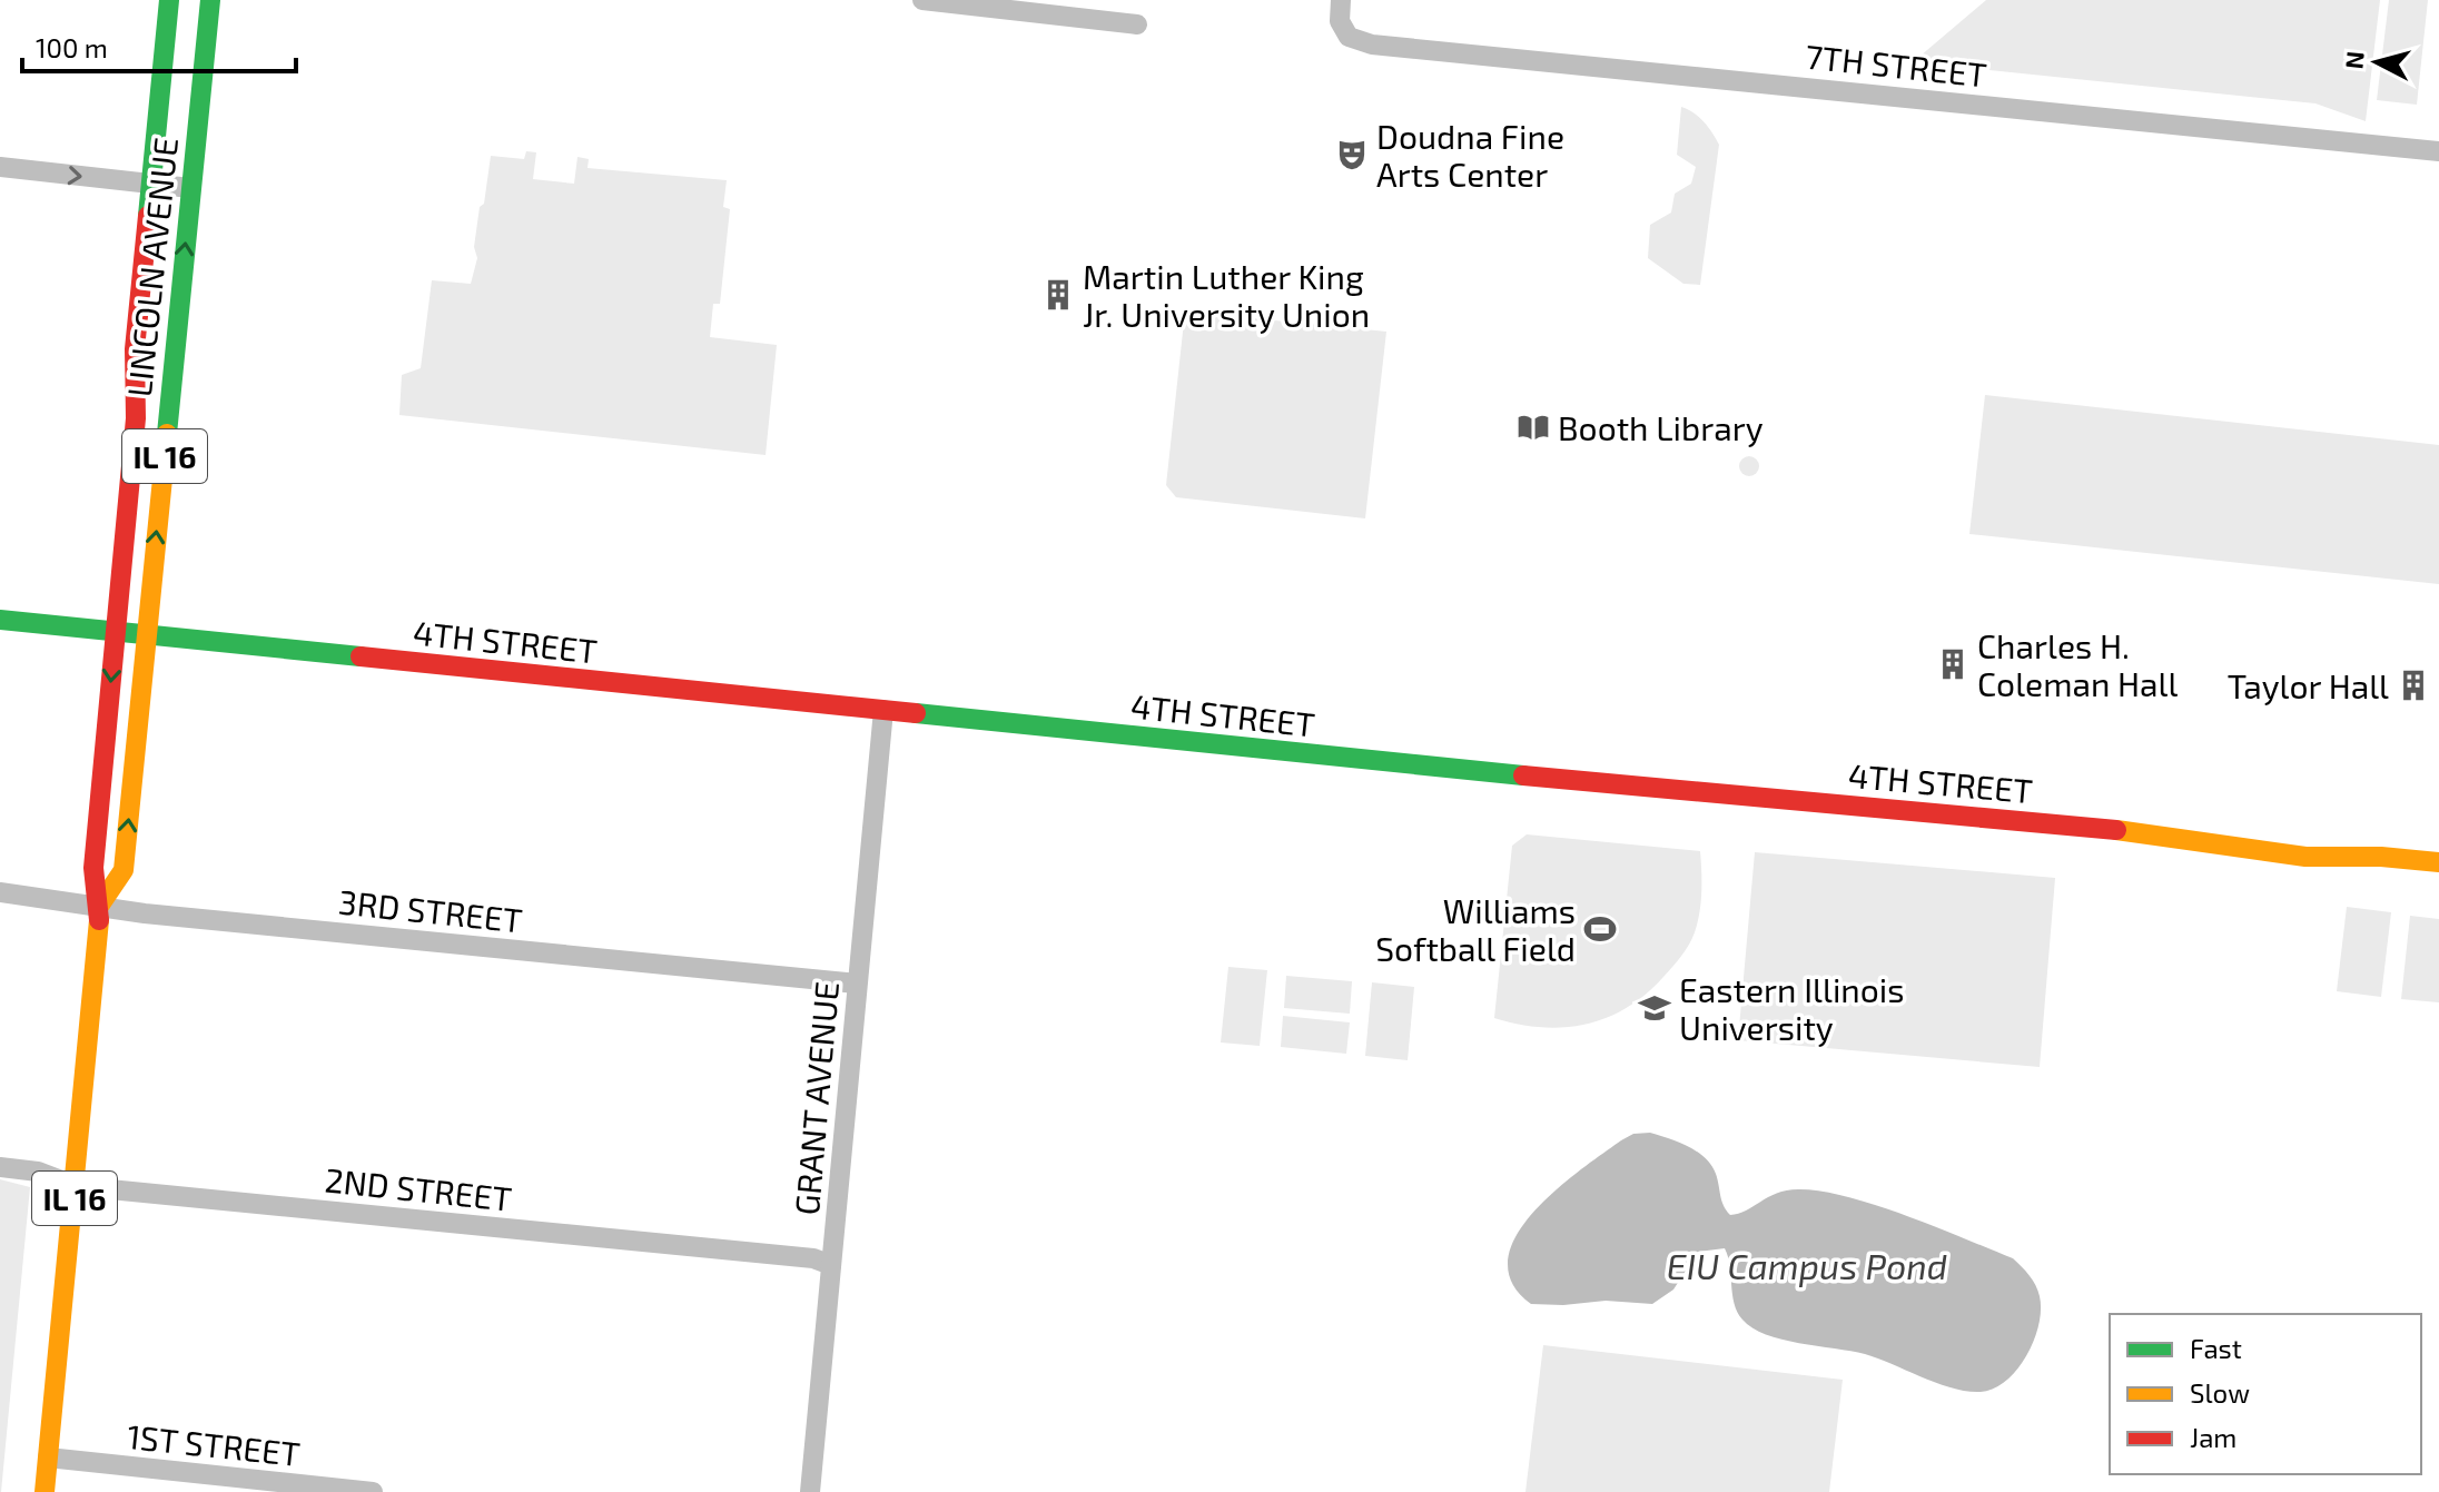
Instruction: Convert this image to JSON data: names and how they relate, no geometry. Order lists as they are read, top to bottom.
{
  "streets": {
    "street": [
      "7TH STREET",
      "LINCOLN AVENUE",
      "IL 16",
      "4TH STREET",
      "3RD STREET",
      "GRANT AVENUE",
      "2ND STREET",
      "1ST STREET"
    ]
  },
  "crossings": [
    ["LINCOLN AVENUE", "4TH STREET"],
    ["LINCOLN AVENUE", "3RD STREET"],
    ["LINCOLN AVENUE", "2ND STREET"],
    ["LINCOLN AVENUE", "1ST STREET"],
    ["4TH STREET", "GRANT AVENUE"],
    ["3RD STREET", "GRANT AVENUE"],
    ["GRANT AVENUE", "2ND STREET"]
  ],
  "water": ["EIU Campus Pond"],
  "places": {
    "theatre": ["Doudna Fine Arts Center"],
    "building": ["Martin Luther King Jr. University Union", "Charles H. Coleman Hall", "Taylor Hall"],
    "library": ["Booth Library"],
    "sports": ["Williams Softball Field"],
    "school or university": ["Eastern Illinois University"]
  },
  "legend": ["Fast", "Slow", "Jam"],
  "scale_bar": "100 m",
  "north": "left"
}
